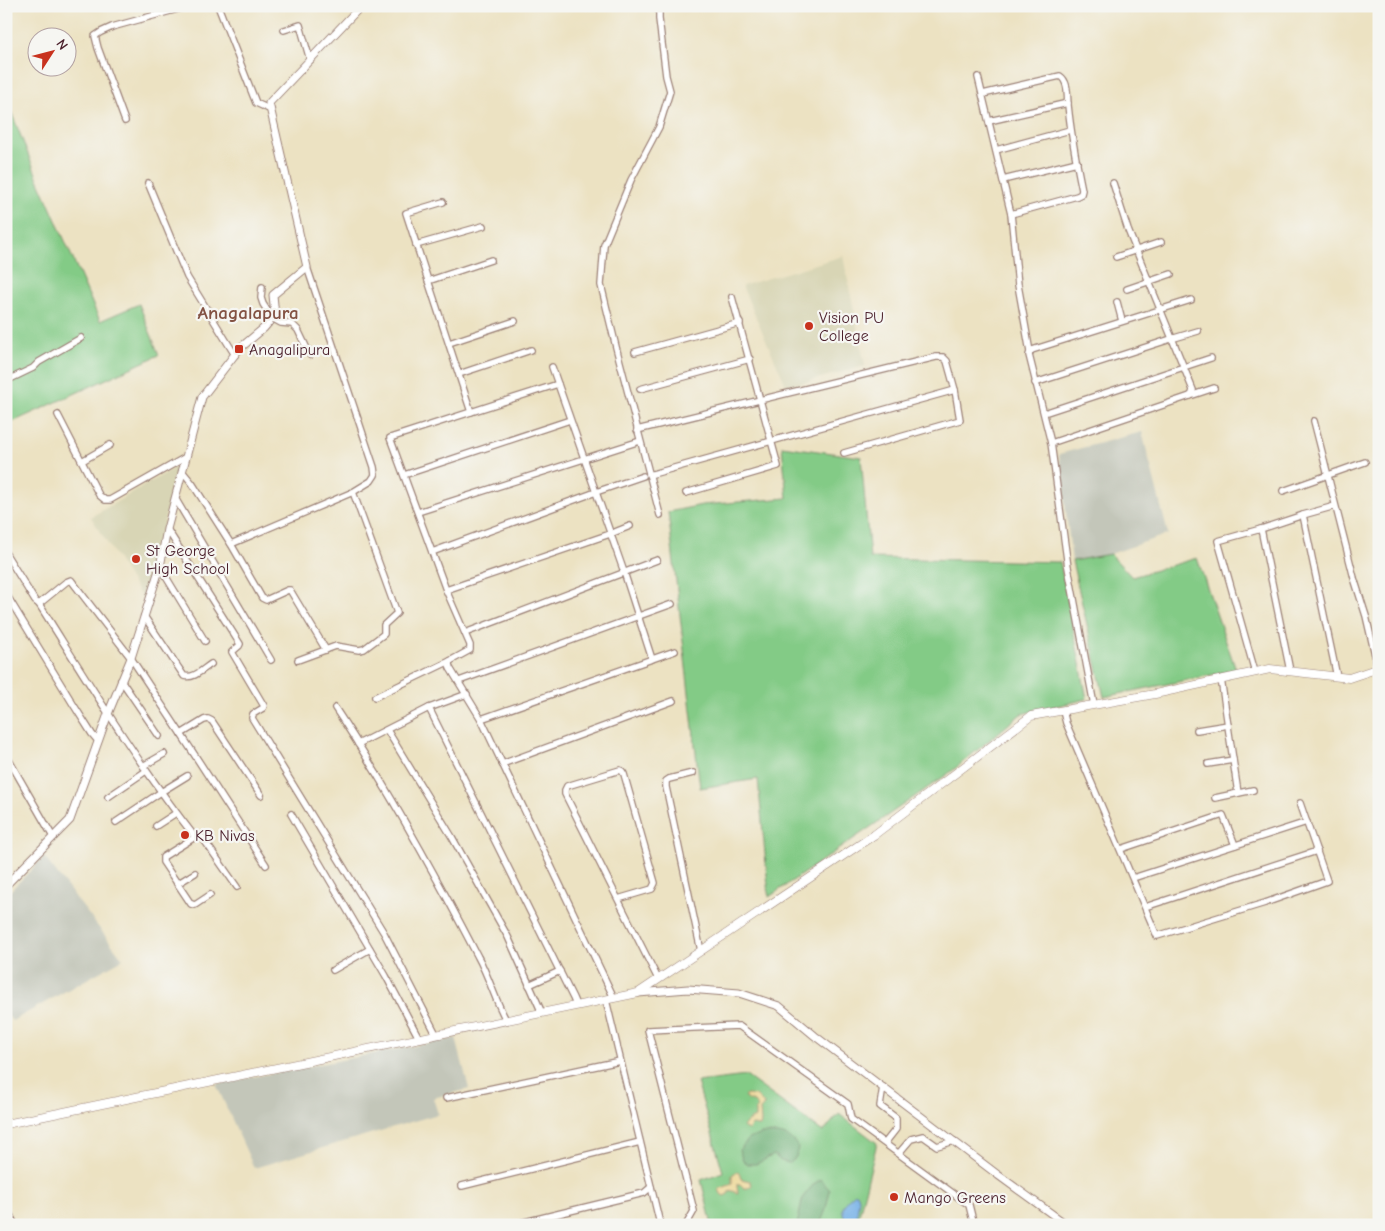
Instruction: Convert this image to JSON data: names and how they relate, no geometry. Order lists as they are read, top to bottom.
{
  "districts": ["Anagalapura"],
  "places": {
    "other": [
      "Vision PU College",
      "St George High School",
      "KB Nivas",
      "Mango Greens"
    ],
    "transit": ["Anagalipura"]
  },
  "north": "top right"
}
